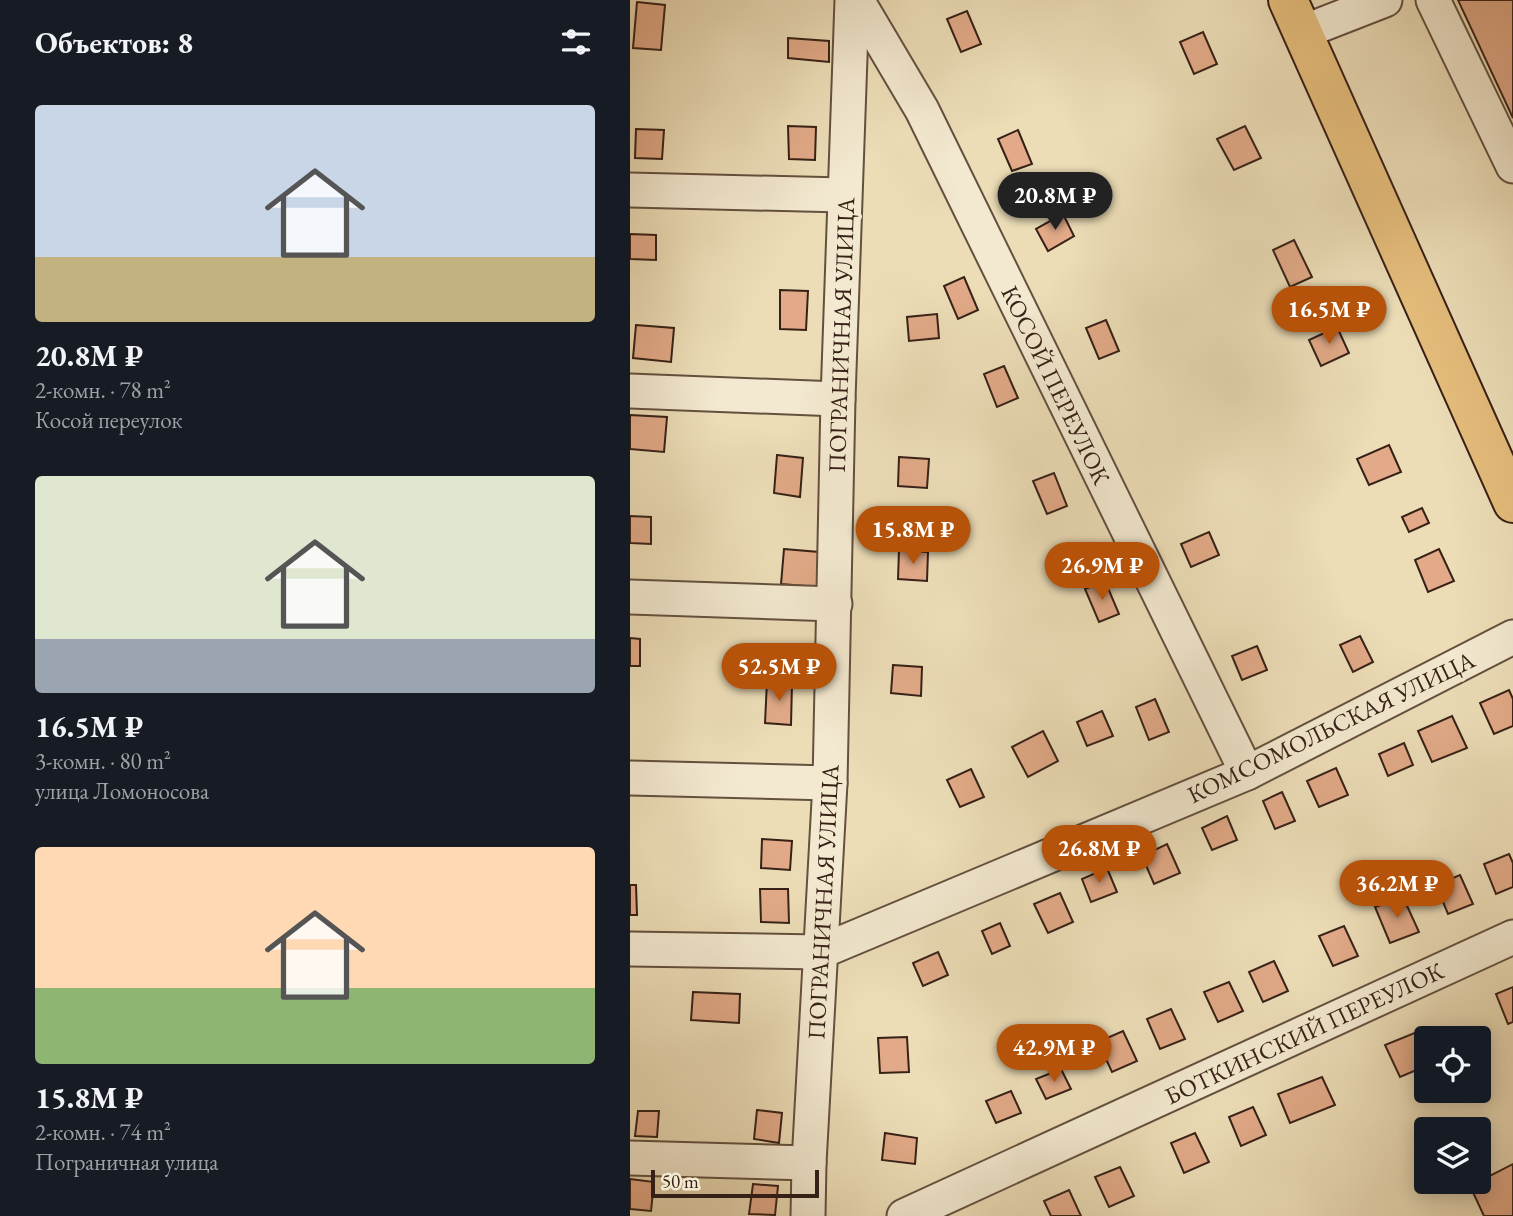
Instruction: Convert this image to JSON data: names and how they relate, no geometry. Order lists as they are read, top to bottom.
{
  "streets": {
    "street": [
      "ПОГРАНИЧНАЯ УЛИЦА",
      "КОСОЙ ПЕРЕУЛОК",
      "КОМСОМОЛЬСКАЯ УЛИЦА",
      "БОТКИНСКИЙ ПЕРЕУЛОК"
    ]
  },
  "crossings": [
    ["ПОГРАНИЧНАЯ УЛИЦА", "КОСОЙ ПЕРЕУЛОК"],
    ["ПОГРАНИЧНАЯ УЛИЦА", "КОМСОМОЛЬСКАЯ УЛИЦА"],
    ["КОСОЙ ПЕРЕУЛОК", "КОМСОМОЛЬСКАЯ УЛИЦА"]
  ],
  "scale_bar": "50 m",
  "page": {
    "heading": "Объектов: 8",
    "list": [
      {
        "name": "20.8M ₽",
        "note": "2-комн. · 78 m² · Косой переулок"
      },
      {
        "name": "16.5M ₽",
        "note": "3-комн. · 80 m² · улица Ломоносова"
      },
      {
        "name": "15.8M ₽",
        "note": "2-комн. · 74 m² · Пограничная улица"
      }
    ],
    "price": [
      "20.8M ₽",
      "16.5M ₽",
      "15.8M ₽",
      "26.9M ₽",
      "52.5M ₽",
      "26.8M ₽",
      "36.2M ₽",
      "42.9M ₽"
    ],
    "scale": "50 m"
  }
}
